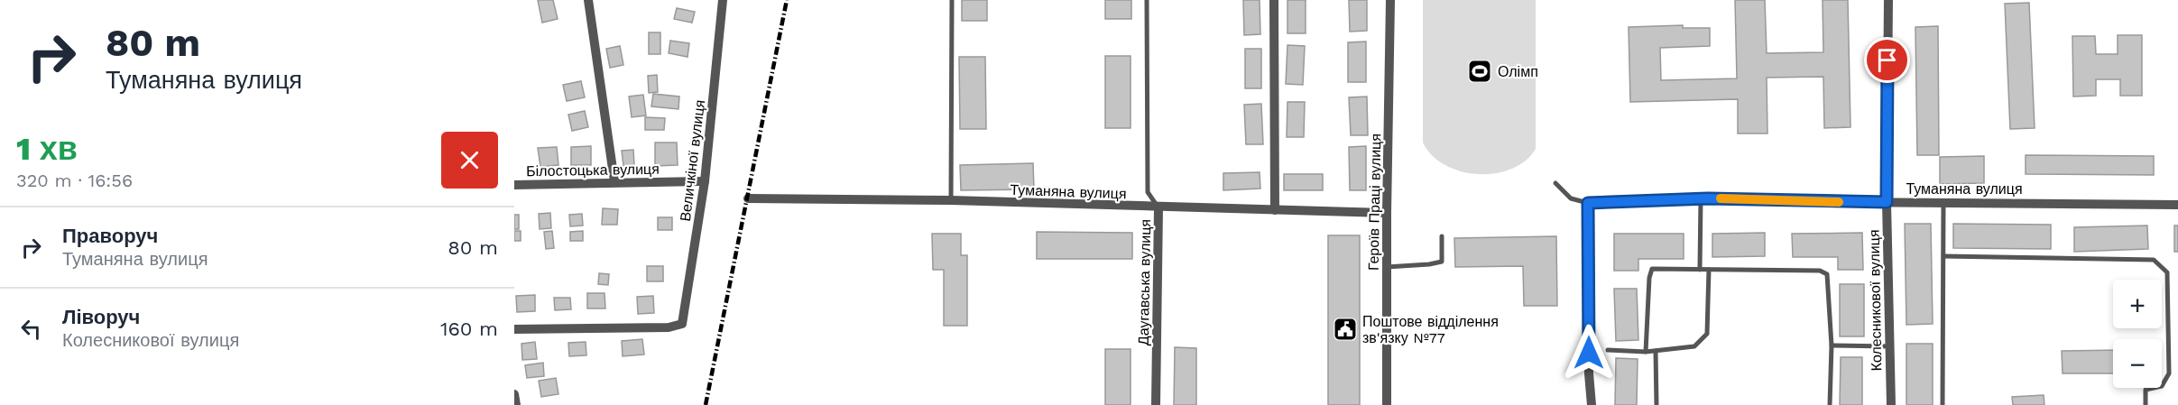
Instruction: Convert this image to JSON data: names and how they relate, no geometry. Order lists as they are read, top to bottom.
{
  "streets": {
    "street": [
      "Величкіної вулиця",
      "Білостоцька вулиця",
      "Туманяна вулиця",
      "Героїв Праці вулиця",
      "Даугавська вулиця",
      "Колесникової вулиця"
    ]
  },
  "crossings": [
    ["Величкіної вулиця", "Білостоцька вулиця"],
    ["Туманяна вулиця", "Героїв Праці вулиця"],
    ["Туманяна вулиця", "Даугавська вулиця"],
    ["Туманяна вулиця", "Колесникової вулиця"]
  ],
  "places": {
    "sports": ["Олімп"],
    "public building": ["Поштове відділення зв'язку №77"]
  },
  "page": {
    "turn": ["80 m", "Туманяна вулиця"],
    "heading": ["1 хв", "320 m · 16:56"],
    "list": [
      {
        "name": "Праворуч",
        "note": "Туманяна вулиця",
        "value": "80 m"
      },
      {
        "name": "Ліворуч",
        "note": "Колесникової вулиця",
        "value": "160 m"
      }
    ],
    "map_buttons": ["+", "−"]
  }
}
